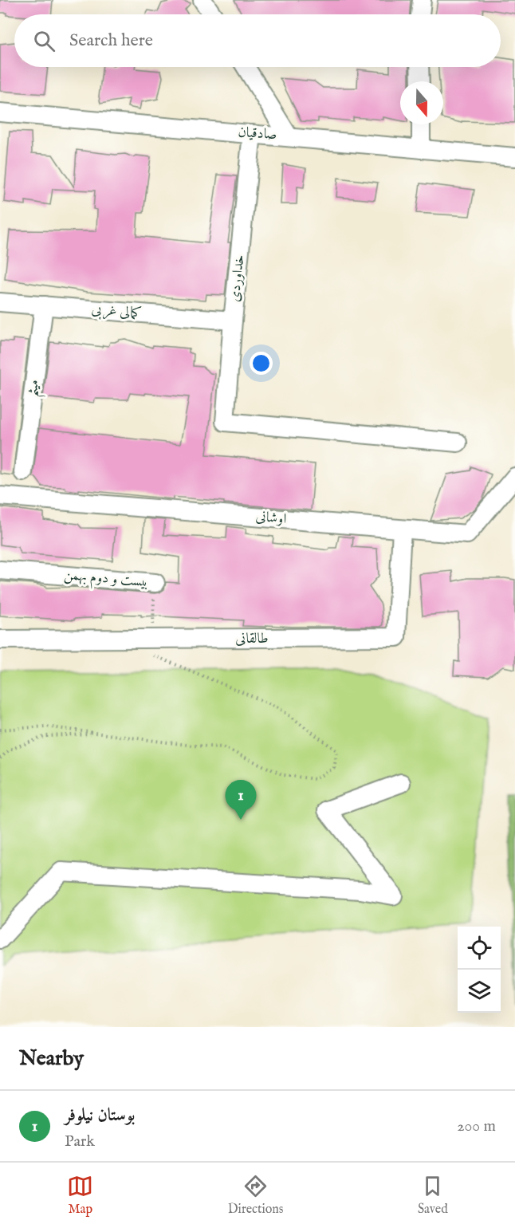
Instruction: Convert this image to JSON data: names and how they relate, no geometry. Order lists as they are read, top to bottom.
{
  "streets": {
    "street": [
      "صادقیان",
      "خداوردی",
      "کمالی غربی",
      "میثم",
      "اوشانی",
      "بیست و دوم بهمن",
      "طالقانی"
    ]
  },
  "crossings": [
    ["صادقیان", "خداوردی"],
    ["خداوردی", "کمالی غربی"],
    ["کمالی غربی", "میثم"],
    ["اوشانی", "طالقانی"],
    ["بیست و دوم بهمن", "طالقانی"]
  ],
  "north": "bottom",
  "page": {
    "search": "Search here",
    "pins": "1",
    "heading": "Nearby",
    "list": [
      {
        "mark": "1",
        "name": "بوستان نیلوفر",
        "note": "Park",
        "value": "200 m"
      }
    ],
    "nav": ["Map", "Directions", "Saved"]
  }
}
